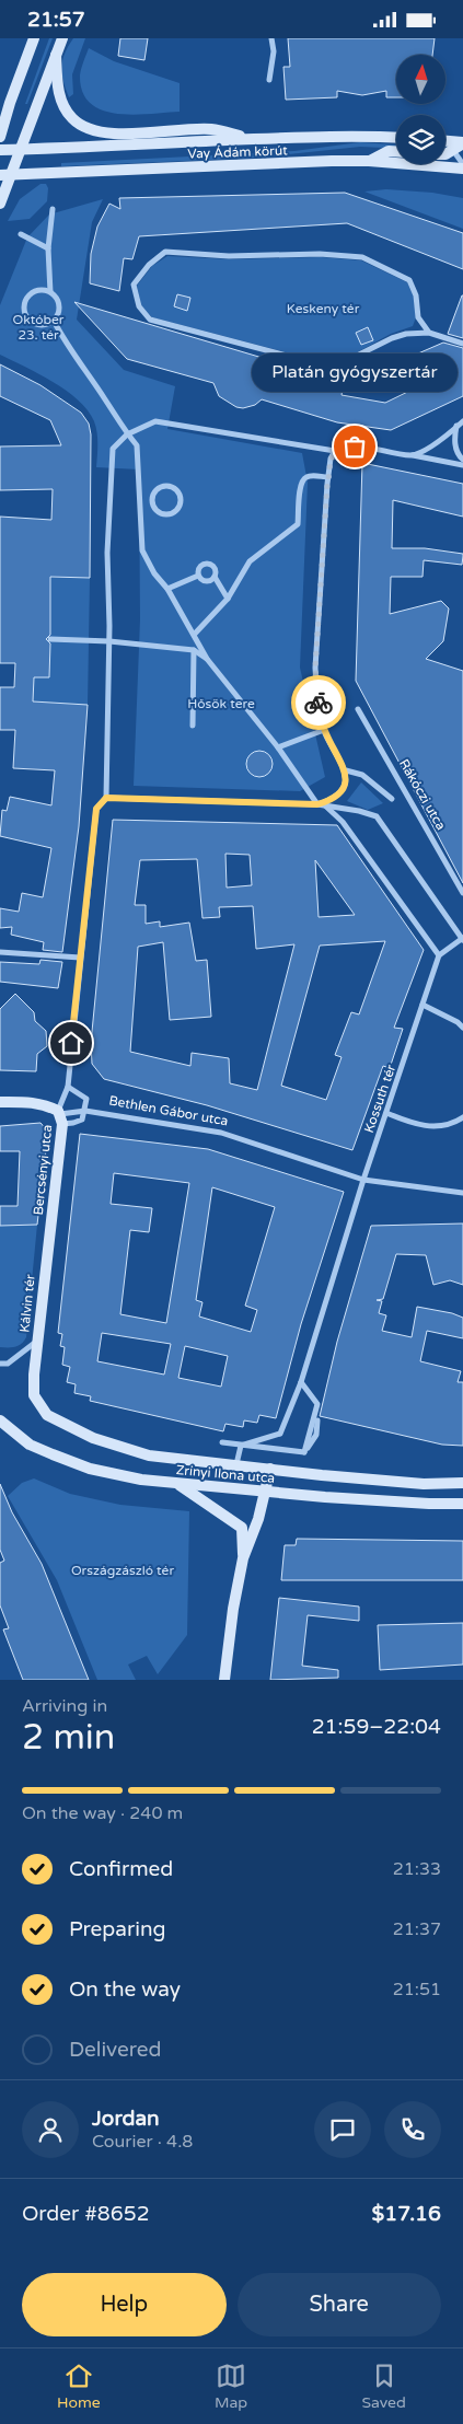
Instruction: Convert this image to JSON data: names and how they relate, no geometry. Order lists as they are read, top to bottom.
{
  "streets": {
    "street": [
      "Vay Ádám körút",
      "Rákóczi utca",
      "Kossuth tér",
      "Bethlen Gábor utca",
      "Bercsényi utca",
      "Kálvin tér",
      "Zrínyi Ilona utca"
    ]
  },
  "crossings": [
    ["Kossuth tér", "Bethlen Gábor utca"],
    ["Bethlen Gábor utca", "Bercsényi utca"],
    ["Bercsényi utca", "Kálvin tér"]
  ],
  "parks": [
    "Keskeny tér",
    "Október 23. tér",
    "Hősök tere",
    "Országzászló tér"
  ],
  "places": ["Platán gyógyszertár"],
  "north": "top",
  "page": {
    "status": "21:57",
    "bubble": "Platán gyógyszertár",
    "heading": ["2 min", "Arriving in", "21:59–22:04"],
    "panel": [
      "Jordan",
      "Courier · 4.8",
      "Order #8652",
      "$17.16"
    ],
    "bar": "On the way · 240 m",
    "list": [
      ["Confirmed", "21:33"],
      ["Preparing", "21:37"],
      ["On the way", "21:51"],
      "Delivered"
    ],
    "buttons": ["Help", "Share"],
    "tabs": ["Home", "Map", "Saved"]
  }
}
